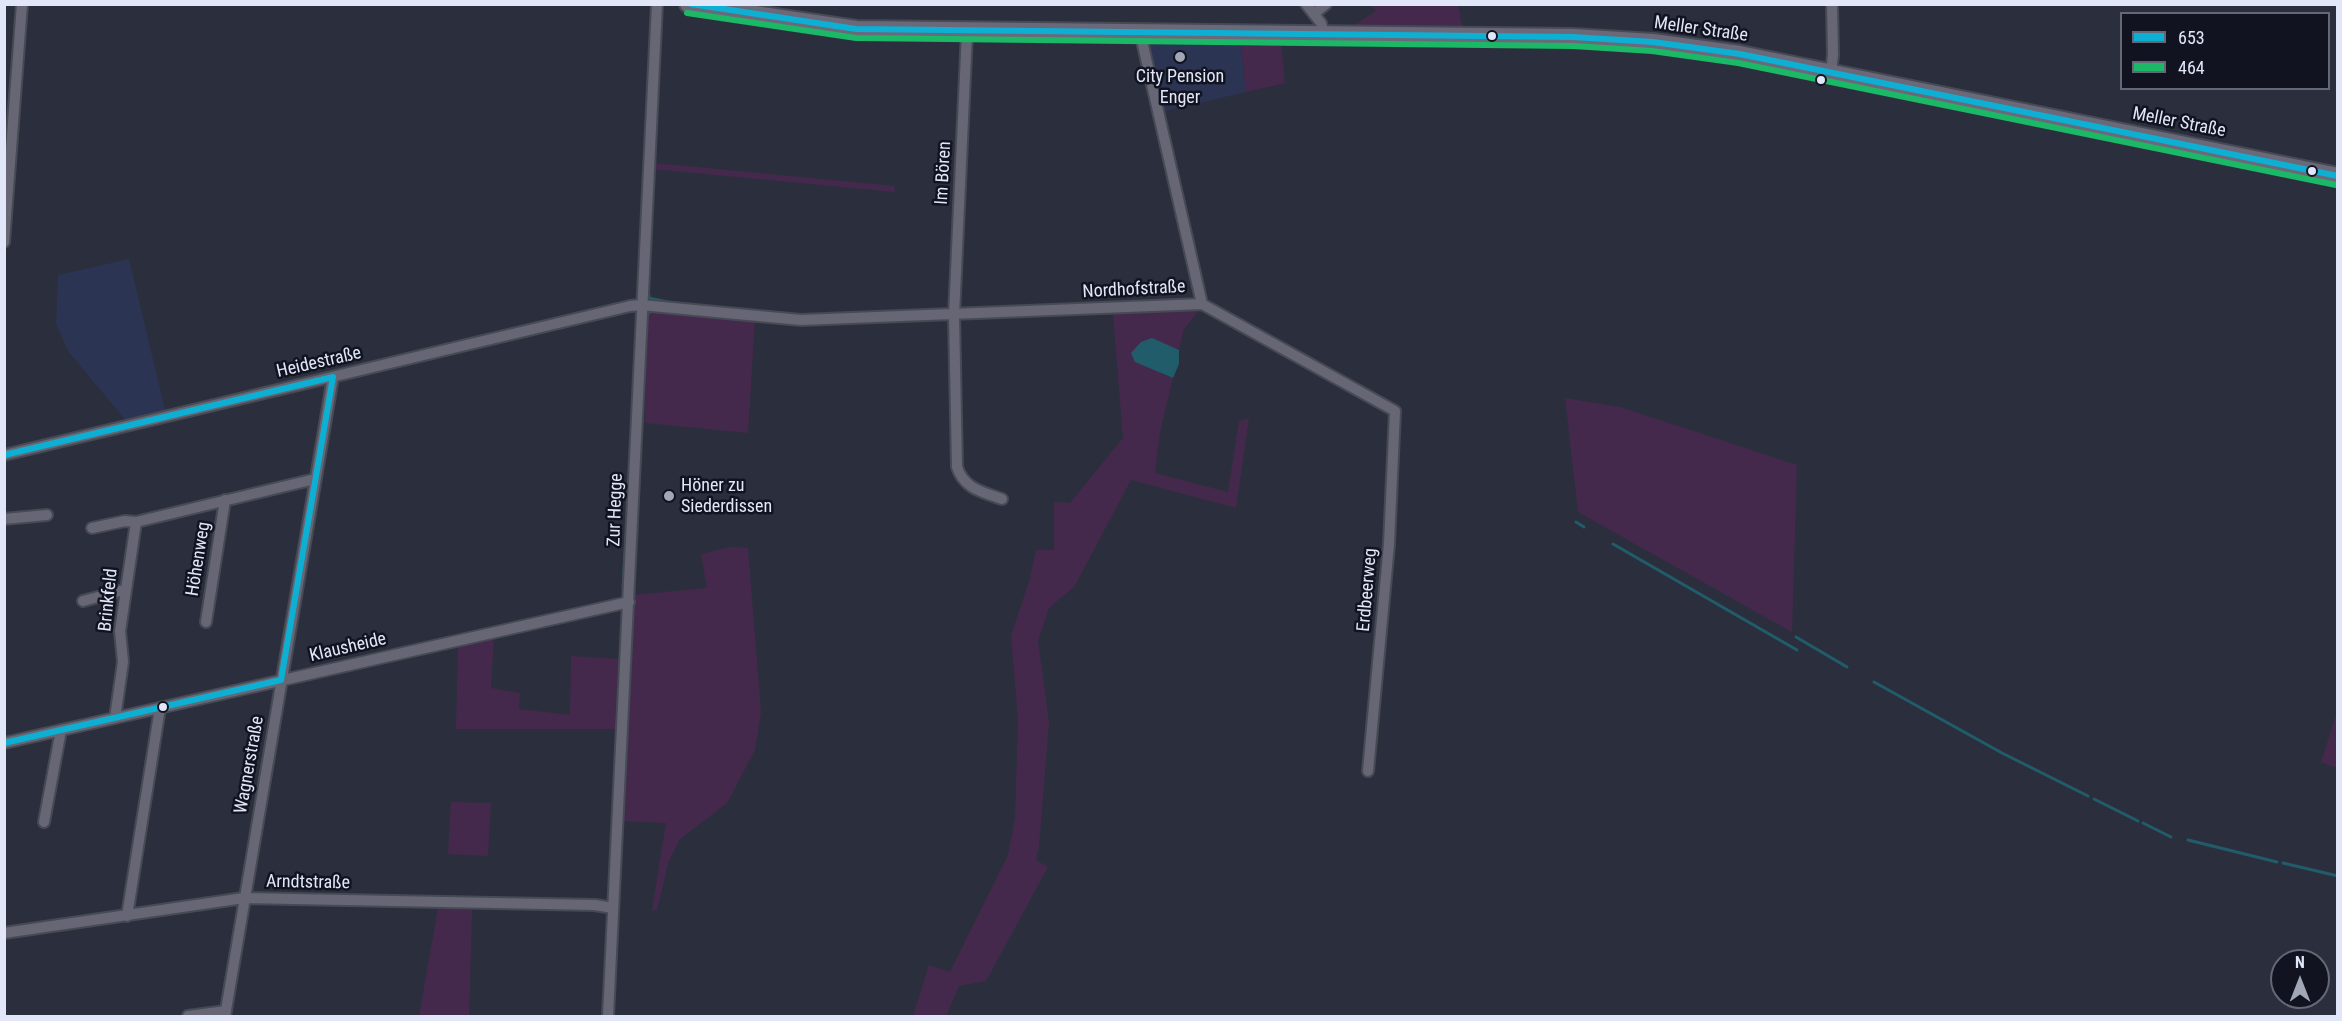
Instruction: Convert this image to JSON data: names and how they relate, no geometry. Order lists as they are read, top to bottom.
{
  "streets": {
    "main road": ["Meller Straße"],
    "street": [
      "Im Bören",
      "Nordhofstraße",
      "Heidestraße",
      "Zur Hegge",
      "Höhenweg",
      "Erdbeerweg",
      "Brinkfeld",
      "Klausheide",
      "Wagnerstraße",
      "Arndtstraße"
    ]
  },
  "crossings": [
    ["Meller Straße", "Im Bören"],
    ["Im Bören", "Nordhofstraße"],
    ["Nordhofstraße", "Heidestraße"],
    ["Nordhofstraße", "Zur Hegge"],
    ["Nordhofstraße", "Erdbeerweg"],
    ["Heidestraße", "Zur Hegge"],
    ["Heidestraße", "Wagnerstraße"],
    ["Zur Hegge", "Klausheide"],
    ["Zur Hegge", "Arndtstraße"],
    ["Brinkfeld", "Klausheide"],
    ["Klausheide", "Wagnerstraße"],
    ["Wagnerstraße", "Arndtstraße"]
  ],
  "places": ["City Pension Enger", "Höner zu Siederdissen"],
  "lines": ["transit line 653", "transit line 464"],
  "legend": ["653", "464"],
  "north": "top"
}
